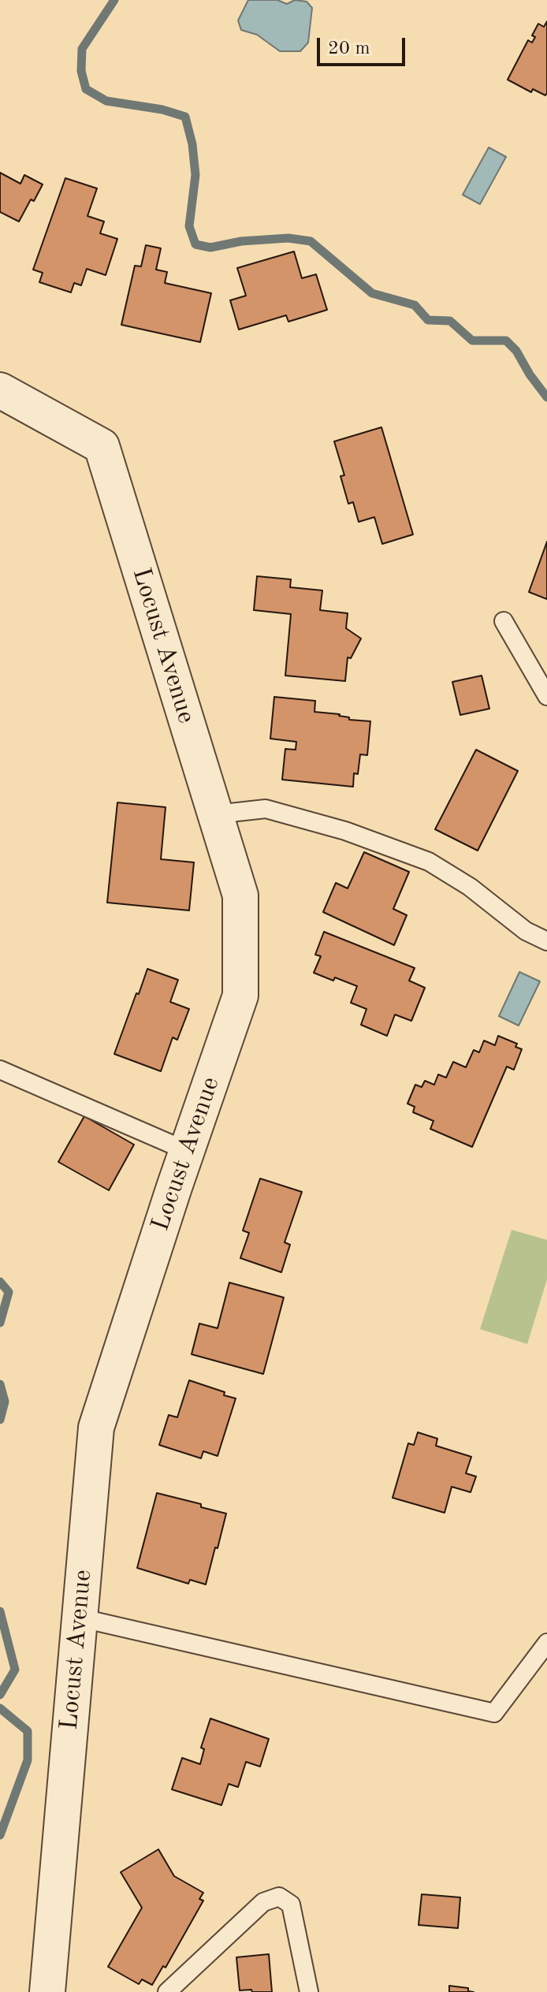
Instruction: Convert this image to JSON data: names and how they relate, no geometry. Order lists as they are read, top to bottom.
{
  "streets": {
    "street": ["Locust Avenue"]
  },
  "scale_bar": "20 m"
}
